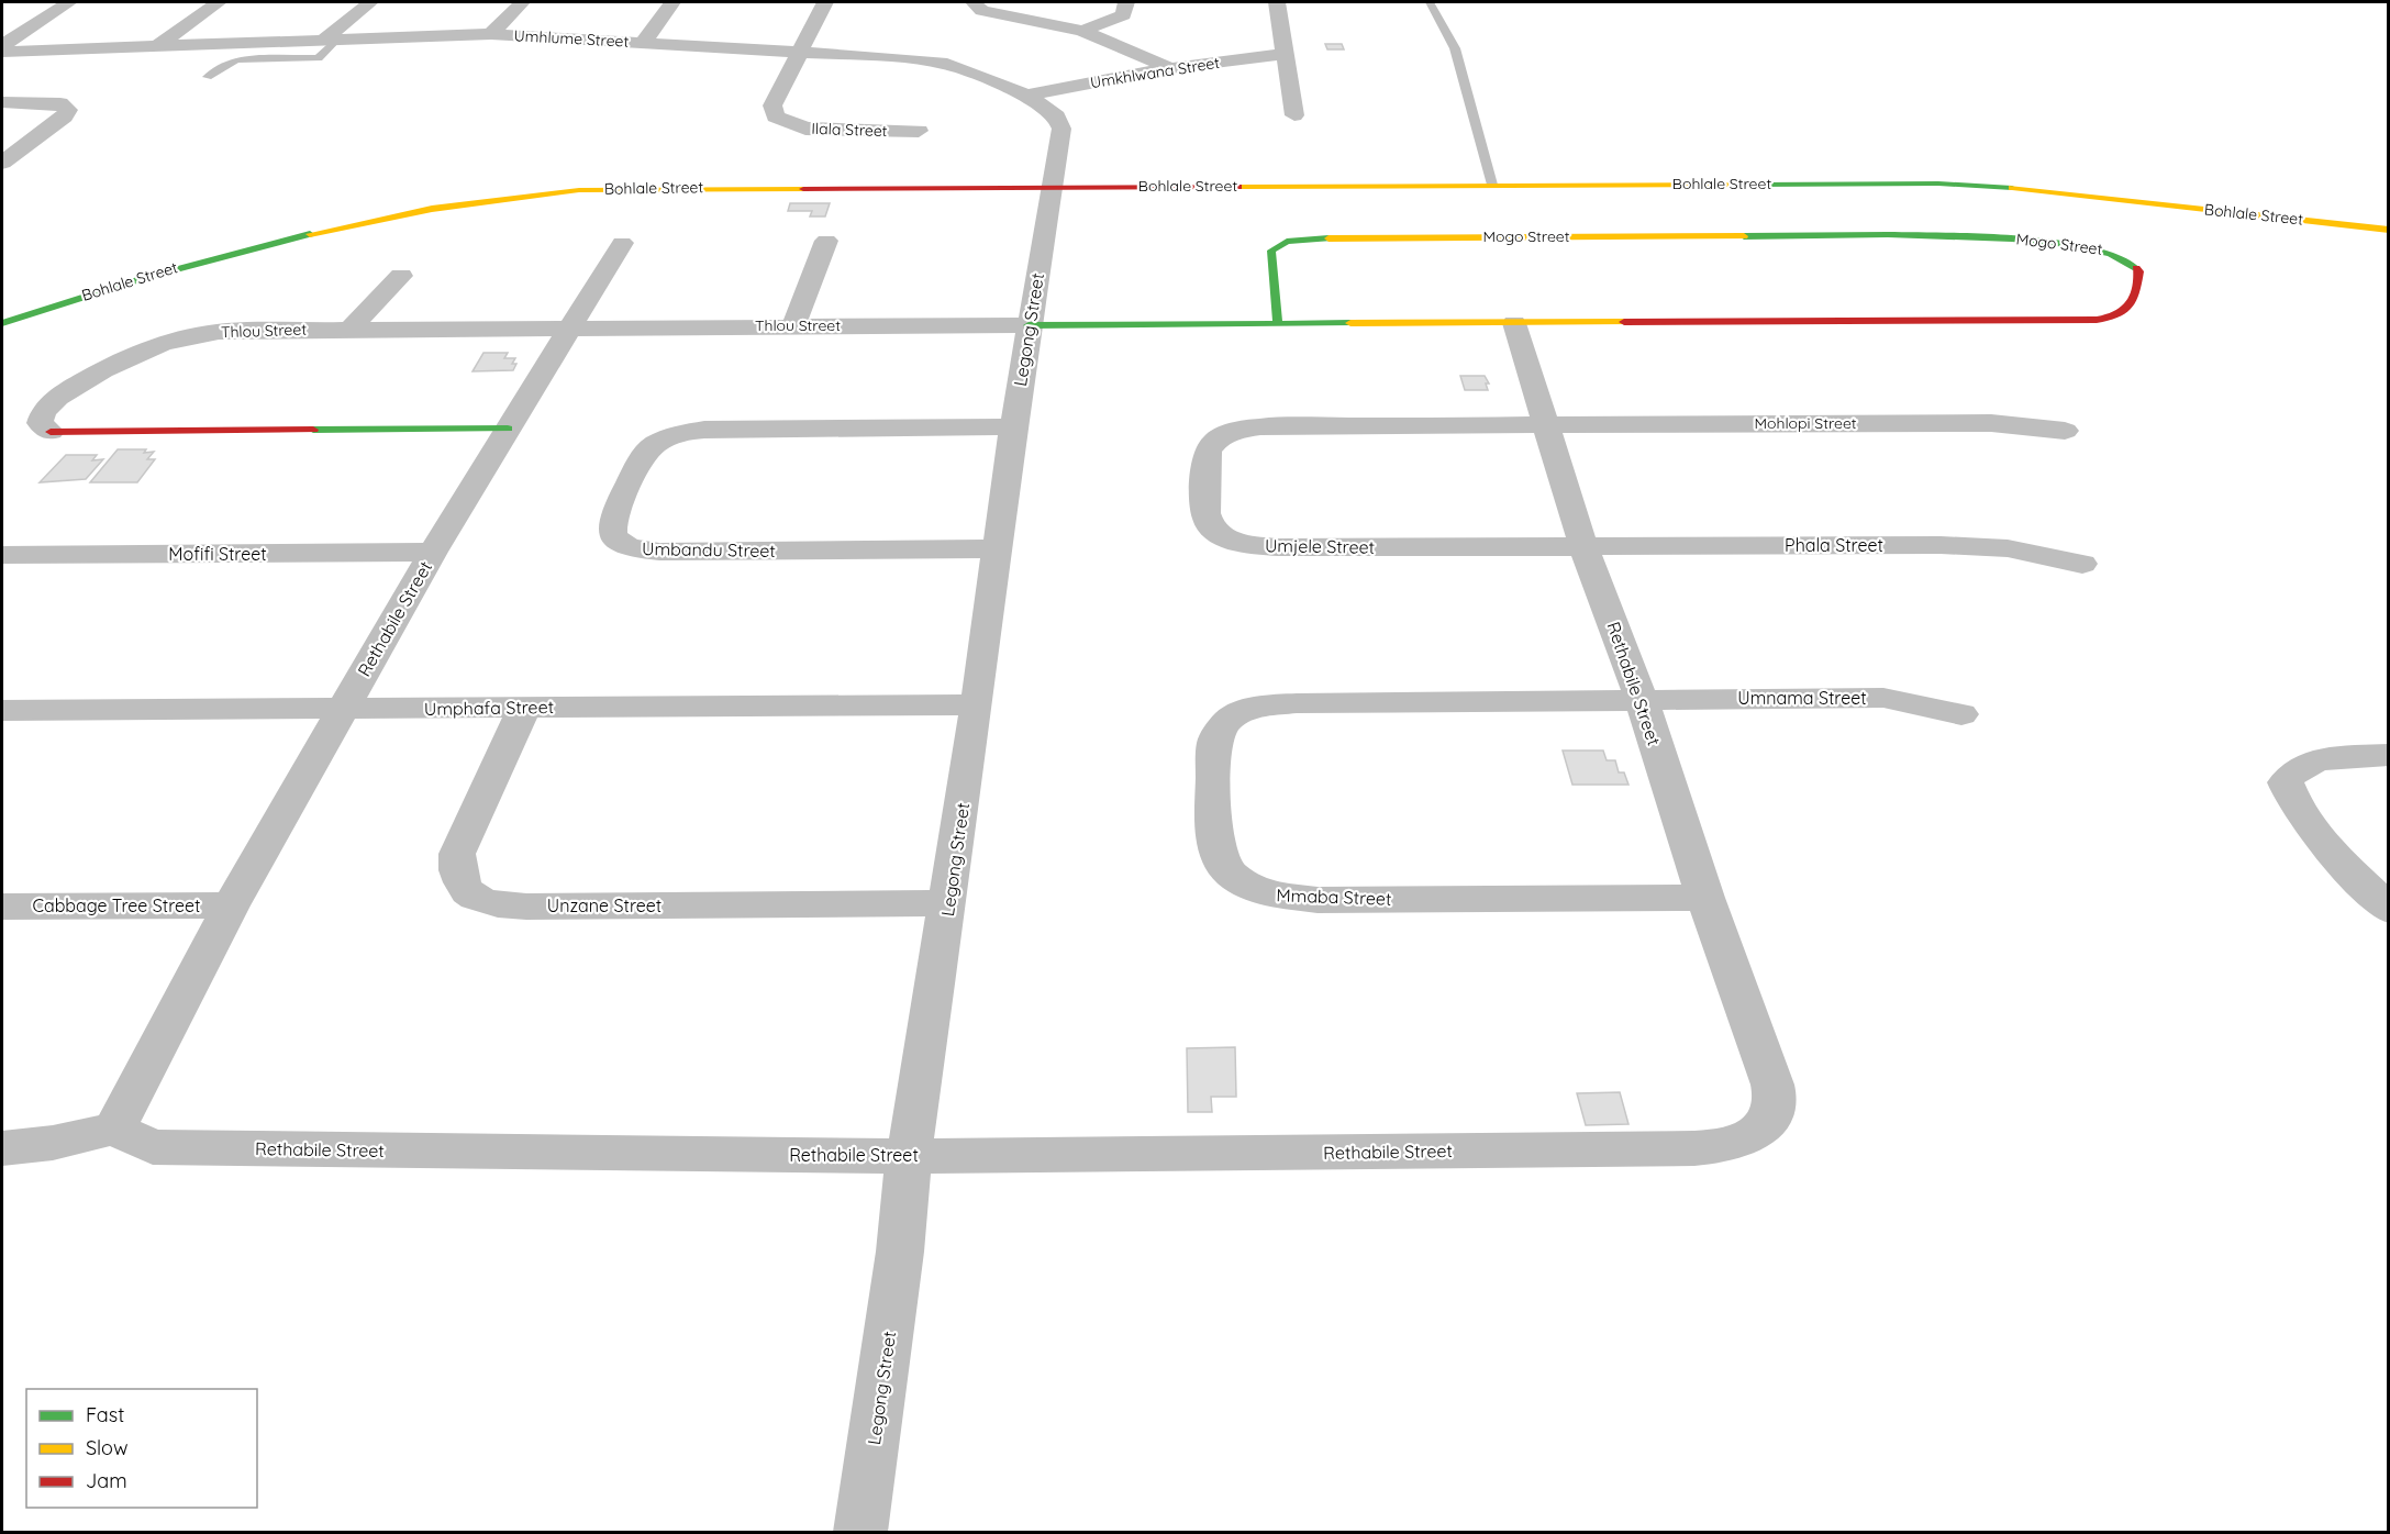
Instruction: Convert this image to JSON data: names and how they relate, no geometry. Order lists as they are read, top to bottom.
{
  "streets": {
    "street": [
      "Umhlume Street",
      "Umkhlwana Street",
      "Ilala Street",
      "Bohlale Street",
      "Mogo Street",
      "Thlou Street",
      "Legong Street",
      "Mohlopi Street",
      "Phala Street",
      "Umjele Street",
      "Umbandu Street",
      "Mofifi Street",
      "Rethabile Street",
      "Umnama Street",
      "Umphafa Street",
      "Mmaba Street",
      "Cabbage Tree Street",
      "Unzane Street"
    ]
  },
  "crossings": [
    ["Umhlume Street", "Umkhlwana Street"],
    ["Umhlume Street", "Ilala Street"],
    ["Umhlume Street", "Bohlale Street"],
    ["Umhlume Street", "Legong Street"],
    ["Bohlale Street", "Legong Street"],
    ["Mogo Street", "Thlou Street"],
    ["Mogo Street", "Legong Street"],
    ["Mogo Street", "Rethabile Street"],
    ["Thlou Street", "Legong Street"],
    ["Thlou Street", "Rethabile Street"],
    ["Legong Street", "Umbandu Street"],
    ["Legong Street", "Rethabile Street"],
    ["Legong Street", "Umphafa Street"],
    ["Legong Street", "Unzane Street"],
    ["Mohlopi Street", "Umjele Street"],
    ["Mohlopi Street", "Rethabile Street"],
    ["Phala Street", "Umjele Street"],
    ["Phala Street", "Rethabile Street"],
    ["Umjele Street", "Rethabile Street"],
    ["Mofifi Street", "Rethabile Street"],
    ["Rethabile Street", "Umnama Street"],
    ["Rethabile Street", "Umphafa Street"],
    ["Rethabile Street", "Mmaba Street"],
    ["Rethabile Street", "Cabbage Tree Street"],
    ["Umnama Street", "Mmaba Street"],
    ["Umphafa Street", "Unzane Street"]
  ],
  "legend": ["Fast", "Slow", "Jam"]
}
